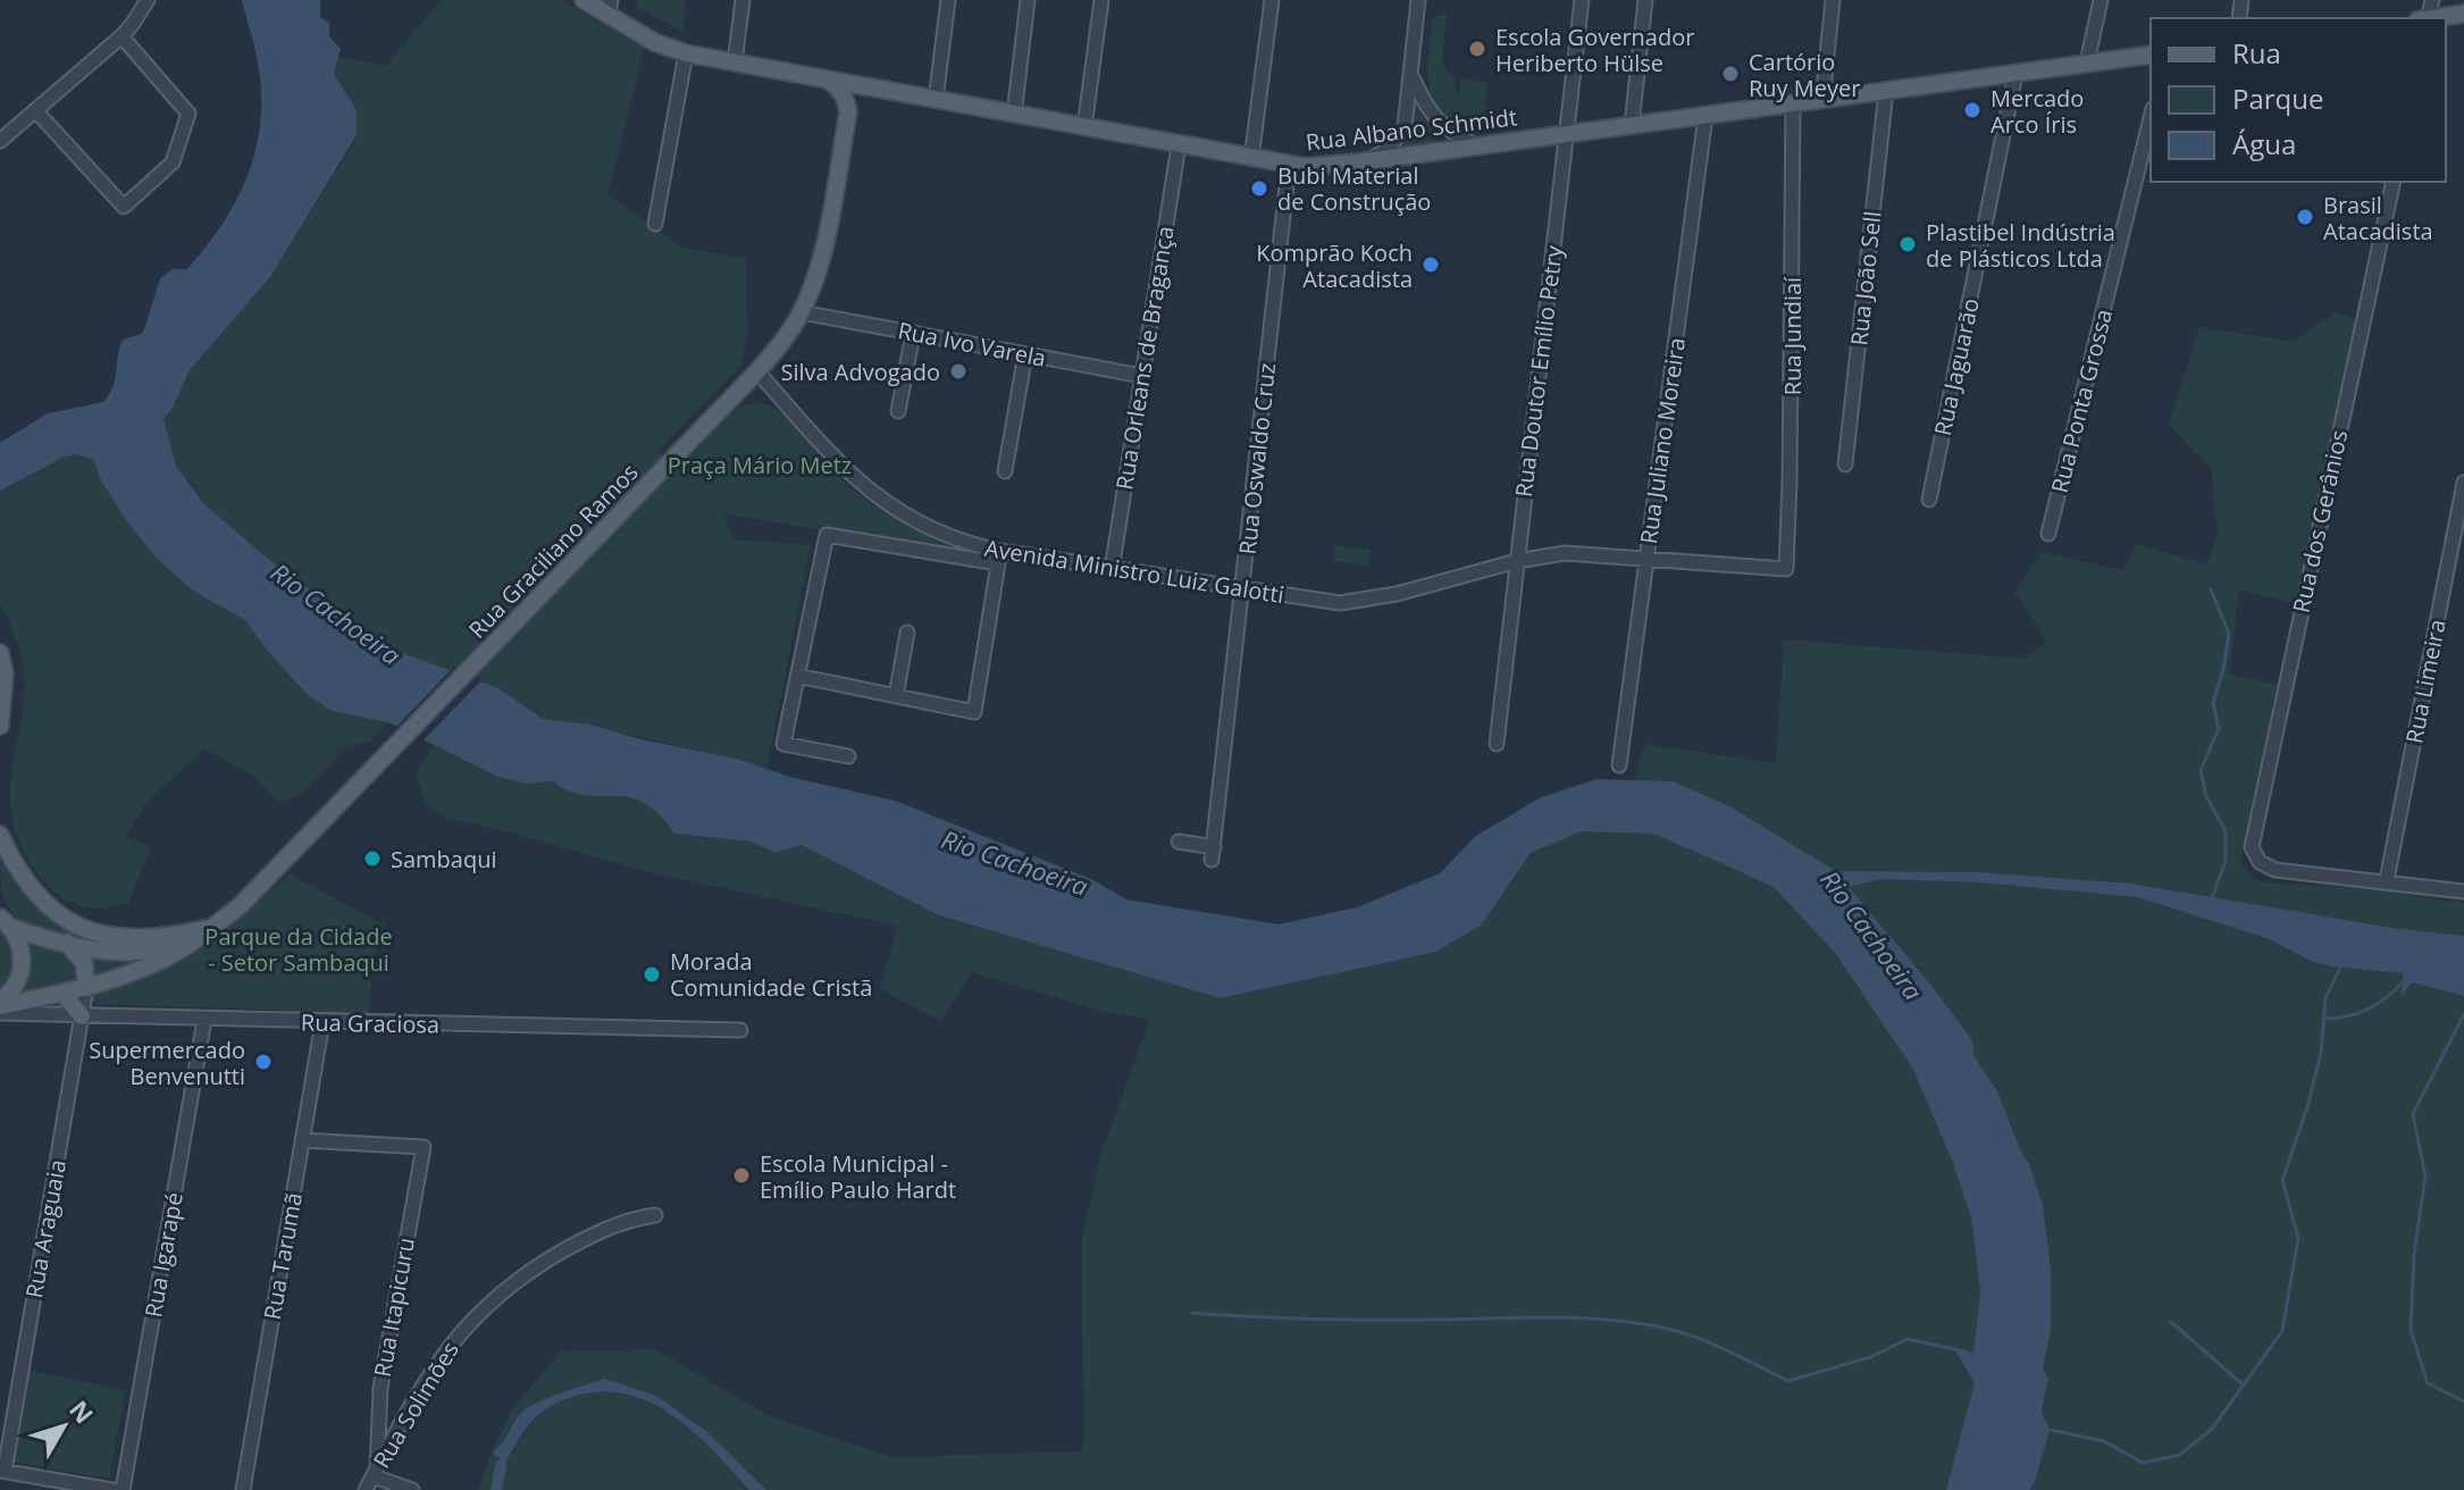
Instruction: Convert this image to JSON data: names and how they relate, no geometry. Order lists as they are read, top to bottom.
{
  "streets": {
    "main road": ["Rua Albano Schmidt", "Rua Graciliano Ramos"],
    "street": [
      "Rua João Sell",
      "Rua Jundiaí",
      "Rua Ivo Varela",
      "Rua Orleans de Bragança",
      "Rua Jaguarão",
      "Rua Doutor Emílio Petry",
      "Rua Ponta Grossa",
      "Rua Juliano Moreira",
      "Rua Oswaldo Cruz",
      "Rua dos Gerânios",
      "Avenida Ministro Luiz Galotti",
      "Rua Limeira",
      "Rua Graciosa",
      "Rua Araguaia",
      "Rua Igarapé",
      "Rua Tarumã",
      "Rua Itapicuru",
      "Rua Solimões"
    ]
  },
  "crossings": [
    ["Rua Albano Schmidt", "Rua João Sell"],
    ["Rua Albano Schmidt", "Rua Jundiaí"],
    ["Rua Albano Schmidt", "Rua Orleans de Bragança"],
    ["Rua Albano Schmidt", "Rua Jaguarão"],
    ["Rua Albano Schmidt", "Rua Doutor Emílio Petry"],
    ["Rua Albano Schmidt", "Rua Juliano Moreira"],
    ["Rua Albano Schmidt", "Rua Oswaldo Cruz"],
    ["Rua Jundiaí", "Avenida Ministro Luiz Galotti"],
    ["Rua Ivo Varela", "Rua Orleans de Bragança"],
    ["Rua Ivo Varela", "Rua Graciliano Ramos"],
    ["Rua Orleans de Bragança", "Avenida Ministro Luiz Galotti"],
    ["Rua Doutor Emílio Petry", "Avenida Ministro Luiz Galotti"],
    ["Rua Juliano Moreira", "Avenida Ministro Luiz Galotti"],
    ["Rua Oswaldo Cruz", "Avenida Ministro Luiz Galotti"],
    ["Rua dos Gerânios", "Rua Limeira"],
    ["Rua Graciliano Ramos", "Avenida Ministro Luiz Galotti"],
    ["Rua Graciliano Ramos", "Rua Araguaia"],
    ["Rua Graciosa", "Rua Araguaia"],
    ["Rua Graciosa", "Rua Igarapé"],
    ["Rua Graciosa", "Rua Tarumã"],
    ["Rua Tarumã", "Rua Itapicuru"],
    ["Rua Itapicuru", "Rua Solimões"]
  ],
  "water": ["Rio Cachoeira"],
  "parks": ["Praça Mário Metz", "Parque da Cidade - Setor Sambaqui"],
  "places": [
    "Escola Governador Heriberto Hülse",
    "Cartório Ruy Meyer",
    "Mercado Arco Íris",
    "Bubi Material de Construção",
    "Brasil Atacadista",
    "Plastibel Indústria de Plásticos Ltda",
    "Komprão Koch Atacadista",
    "Silva Advogado",
    "Sambaqui",
    "Morada Comunidade Cristã",
    "Supermercado Benvenutti",
    "Escola Municipal - Emílio Paulo Hardt"
  ],
  "legend": ["Rua", "Parque", "Água"],
  "north": "top right"
}
